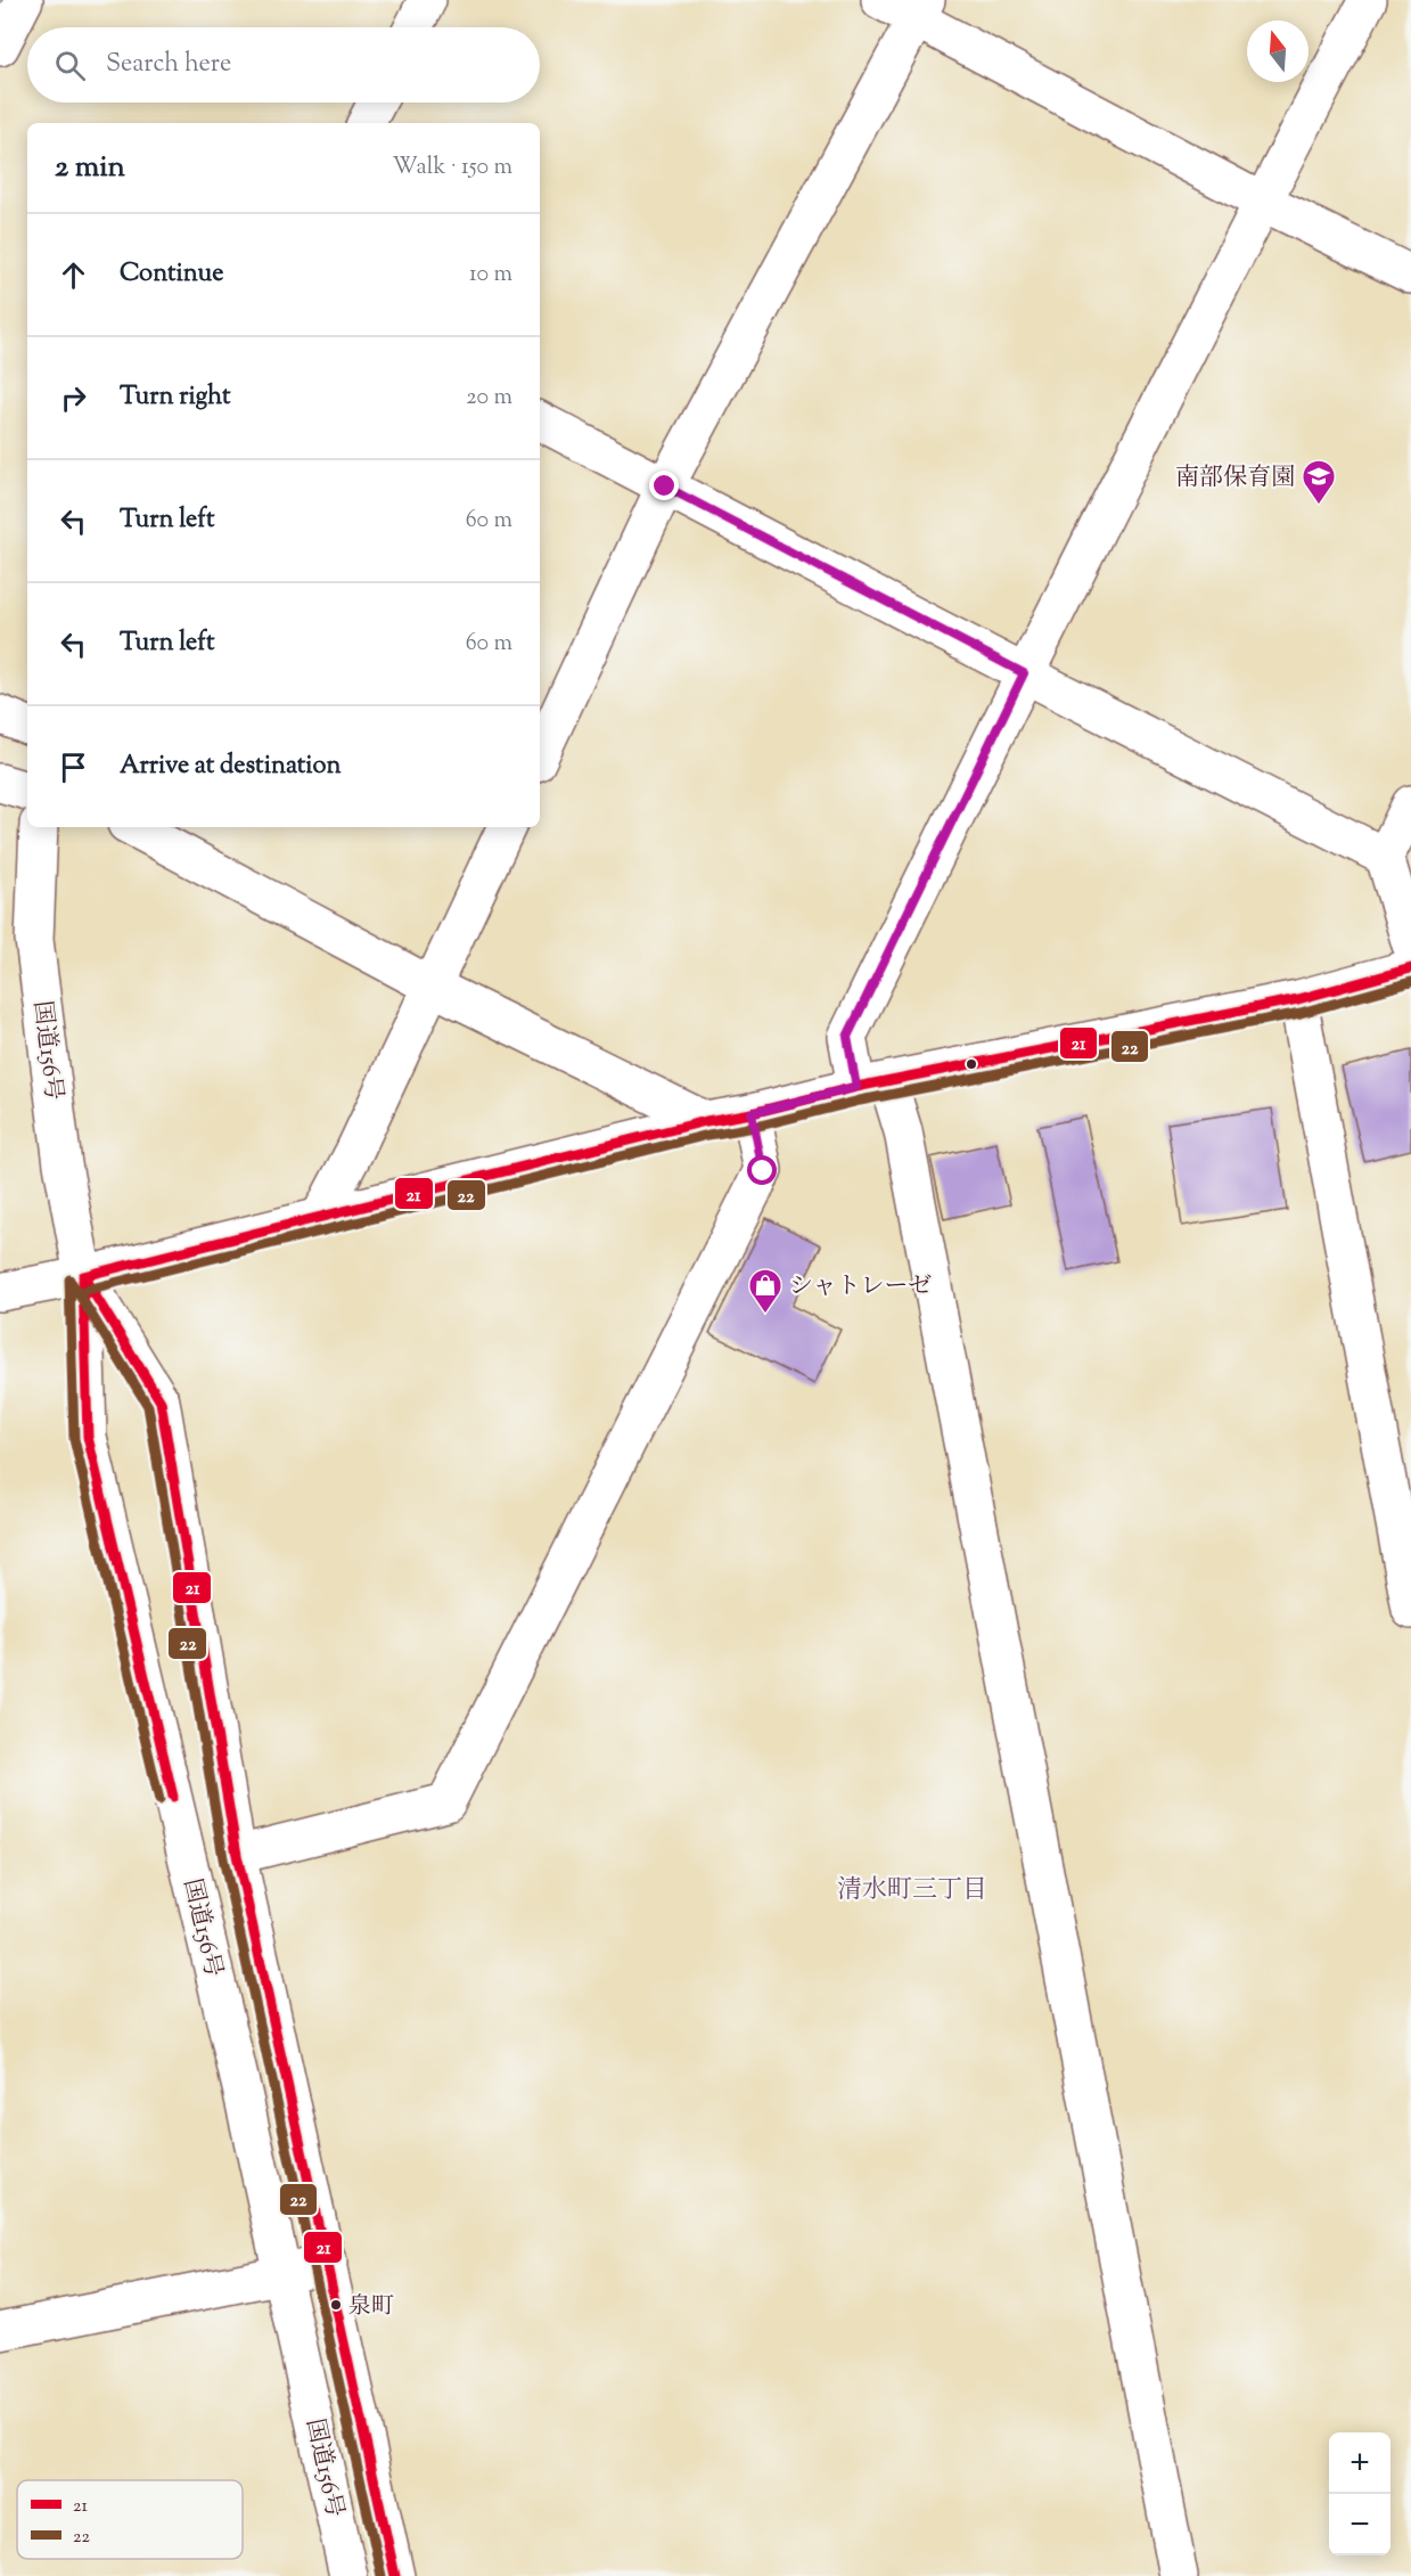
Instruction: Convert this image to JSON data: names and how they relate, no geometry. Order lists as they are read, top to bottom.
{
  "streets": {
    "main road": ["国道156号"]
  },
  "districts": ["清水町三丁目"],
  "places": {
    "school or university": ["南部保育園"],
    "shop": ["シャトレーゼ"],
    "other": ["泉町"]
  },
  "lines": ["transit line 21", "transit line 22"],
  "legend": ["21", "22"],
  "north": "top",
  "page": {
    "search": "Search here",
    "heading": ["2 min", "Walk · 150 m"],
    "list": [
      ["Continue", "10 m"],
      ["Turn right", "20 m"],
      ["Turn left", "60 m"],
      ["Turn left", "60 m"],
      "Arrive at destination"
    ],
    "map_buttons": ["+", "−"]
  }
}
